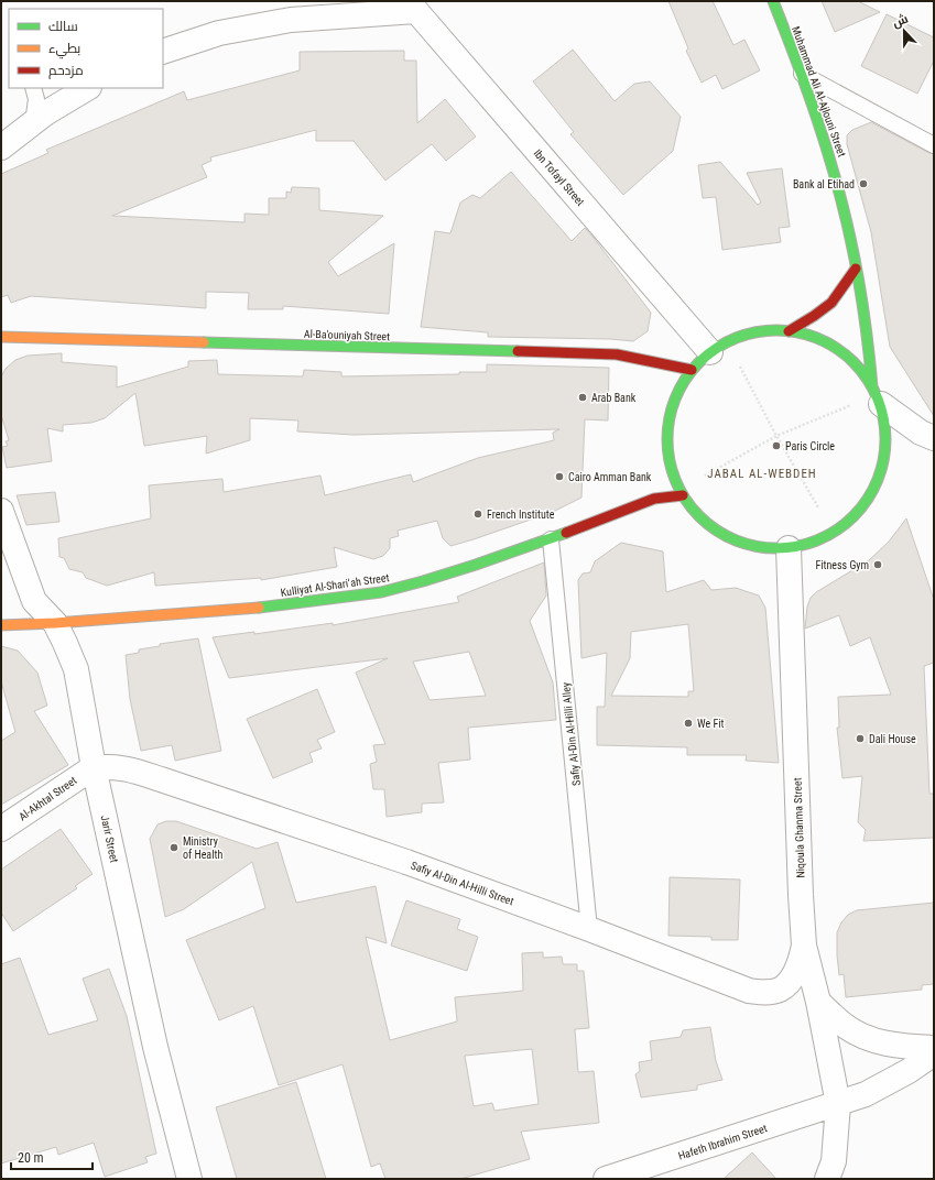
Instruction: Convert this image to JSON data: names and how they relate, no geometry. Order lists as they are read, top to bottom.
{
  "streets": {
    "street": [
      "Muhammad Ali Al-Ajlouni Street",
      "Ibn Tofayl Street",
      "Al-Ba'ouniyah Street",
      "Kulliyat Al-Shariʻah Street",
      "Al-Akhtal Street",
      "Niqoula Ghanma Street",
      "Jarir Street",
      "Safiy Al-Din Al-Hilli Street",
      "Hafeth Ibrahim Street"
    ],
    "lane": ["Safiy Al-Din Al-Hilli Alley"]
  },
  "crossings": [
    ["Muhammad Ali Al-Ajlouni Street", "Ibn Tofayl Street"],
    ["Muhammad Ali Al-Ajlouni Street", "Al-Ba'ouniyah Street"],
    ["Muhammad Ali Al-Ajlouni Street", "Kulliyat Al-Shariʻah Street"],
    ["Muhammad Ali Al-Ajlouni Street", "Niqoula Ghanma Street"],
    ["Kulliyat Al-Shariʻah Street", "Safiy Al-Din Al-Hilli Alley"],
    ["Kulliyat Al-Shariʻah Street", "Jarir Street"],
    ["Safiy Al-Din Al-Hilli Alley", "Safiy Al-Din Al-Hilli Street"],
    ["Al-Akhtal Street", "Jarir Street"],
    ["Al-Akhtal Street", "Safiy Al-Din Al-Hilli Street"],
    ["Niqoula Ghanma Street", "Safiy Al-Din Al-Hilli Street"],
    ["Niqoula Ghanma Street", "Hafeth Ibrahim Street"],
    ["Jarir Street", "Safiy Al-Din Al-Hilli Street"]
  ],
  "districts": ["JABAL AL-WEBDEH"],
  "places": [
    "Bank al Etihad",
    "Arab Bank",
    "Paris Circle",
    "Cairo Amman Bank",
    "French Institute",
    "Fitness Gym",
    "We Fit",
    "Dali House",
    "Ministry of Health"
  ],
  "legend": ["سالك", "بطيء", "مزدحم"],
  "scale_bar": "20 m",
  "north": "top"
}
